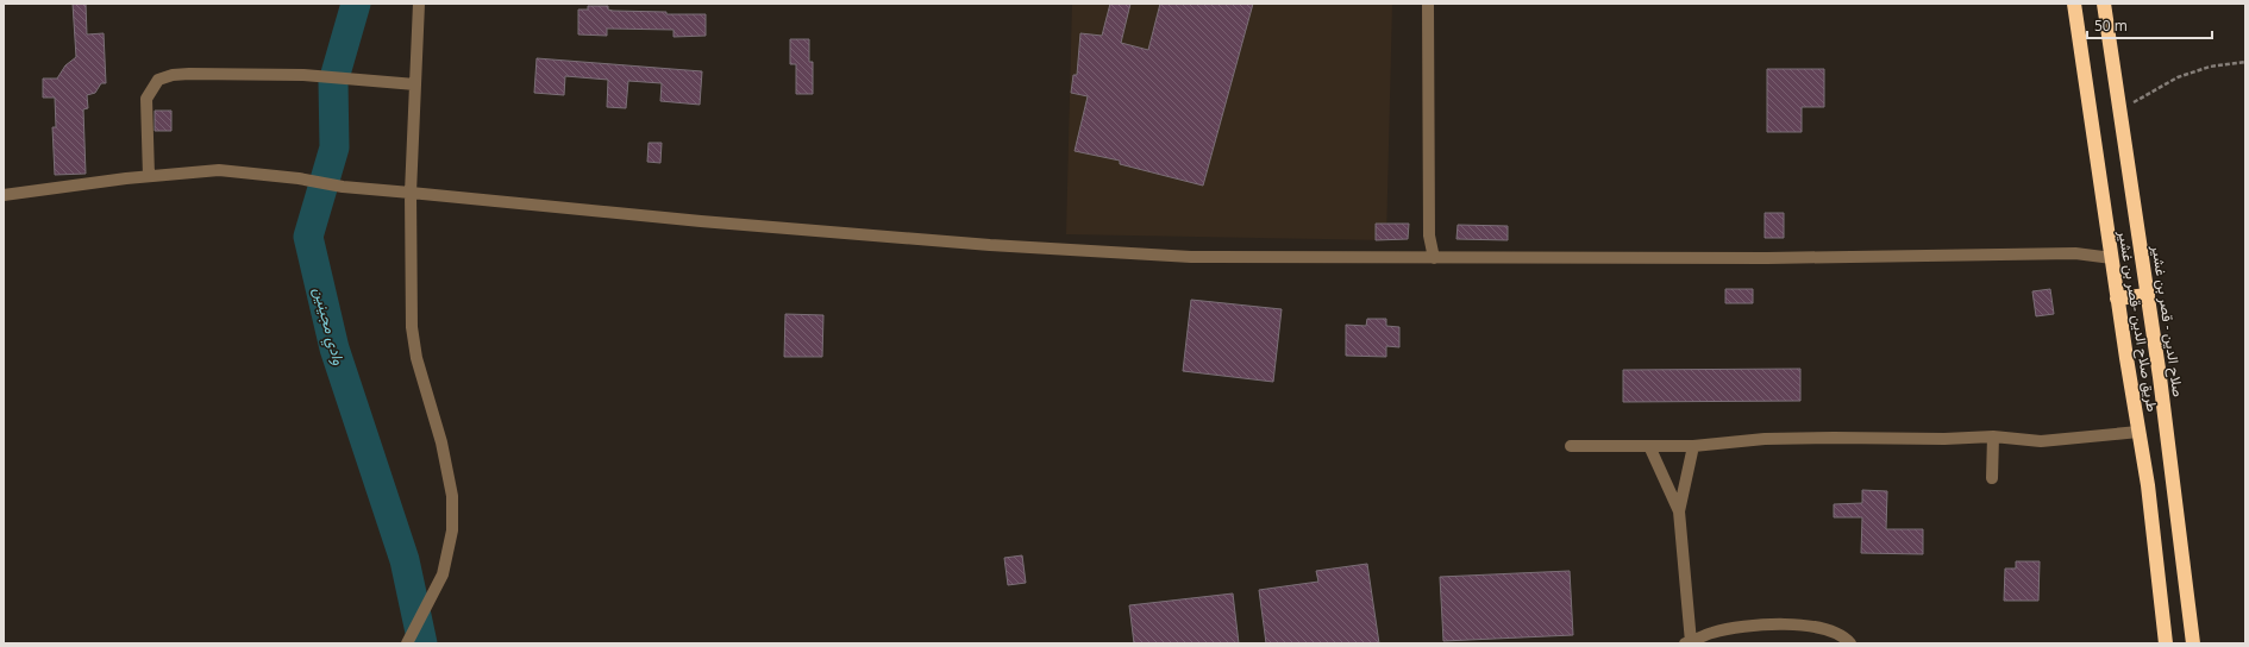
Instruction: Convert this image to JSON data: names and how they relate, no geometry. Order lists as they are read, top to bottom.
{
  "streets": {
    "highway": ["طريق صلاح الدين -قصر بن غشير", "صلاح الدين - قصر بن غشير"]
  },
  "water": ["وادي مجينين"],
  "scale_bar": "50 m"
}
